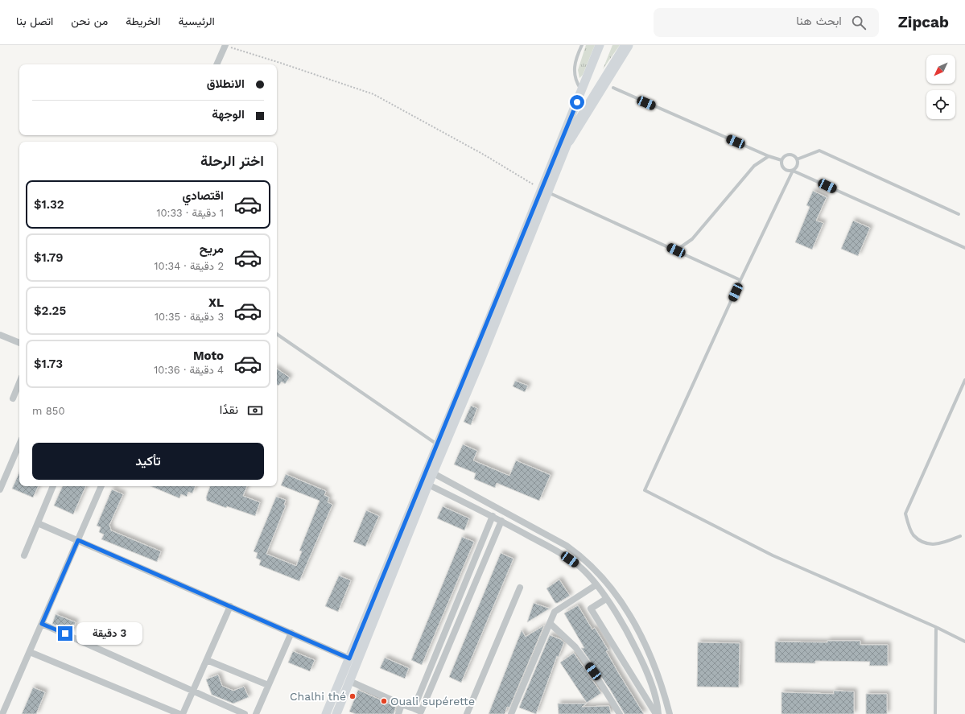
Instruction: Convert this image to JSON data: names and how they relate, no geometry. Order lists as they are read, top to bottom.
{
  "places": ["Chalhi thé", "Ouali supérette"],
  "north": "bottom left",
  "page": {
    "header": "Zipcab",
    "search": "ابحث هنا",
    "nav": [
      "الرئيسية",
      "الخريطة",
      "من نحن",
      "اتصل بنا"
    ],
    "banner": ["الانطلاق", "الوجهة"],
    "heading": "اختر الرحلة",
    "list": [
      {
        "name": "اقتصادي",
        "note": "1 دقيقة · 10:33",
        "value": "$1.32"
      },
      {
        "name": "مريح",
        "note": "2 دقيقة · 10:34",
        "value": "$1.79"
      },
      {
        "name": "XL",
        "note": "3 دقيقة · 10:35",
        "value": "$2.25"
      },
      {
        "name": "Moto",
        "note": "4 دقيقة · 10:36",
        "value": "$1.73"
      }
    ],
    "pay": ["نقدًا", "850 m"],
    "buttons": "تأكيد",
    "bubble": "3 دقيقة"
  }
}
